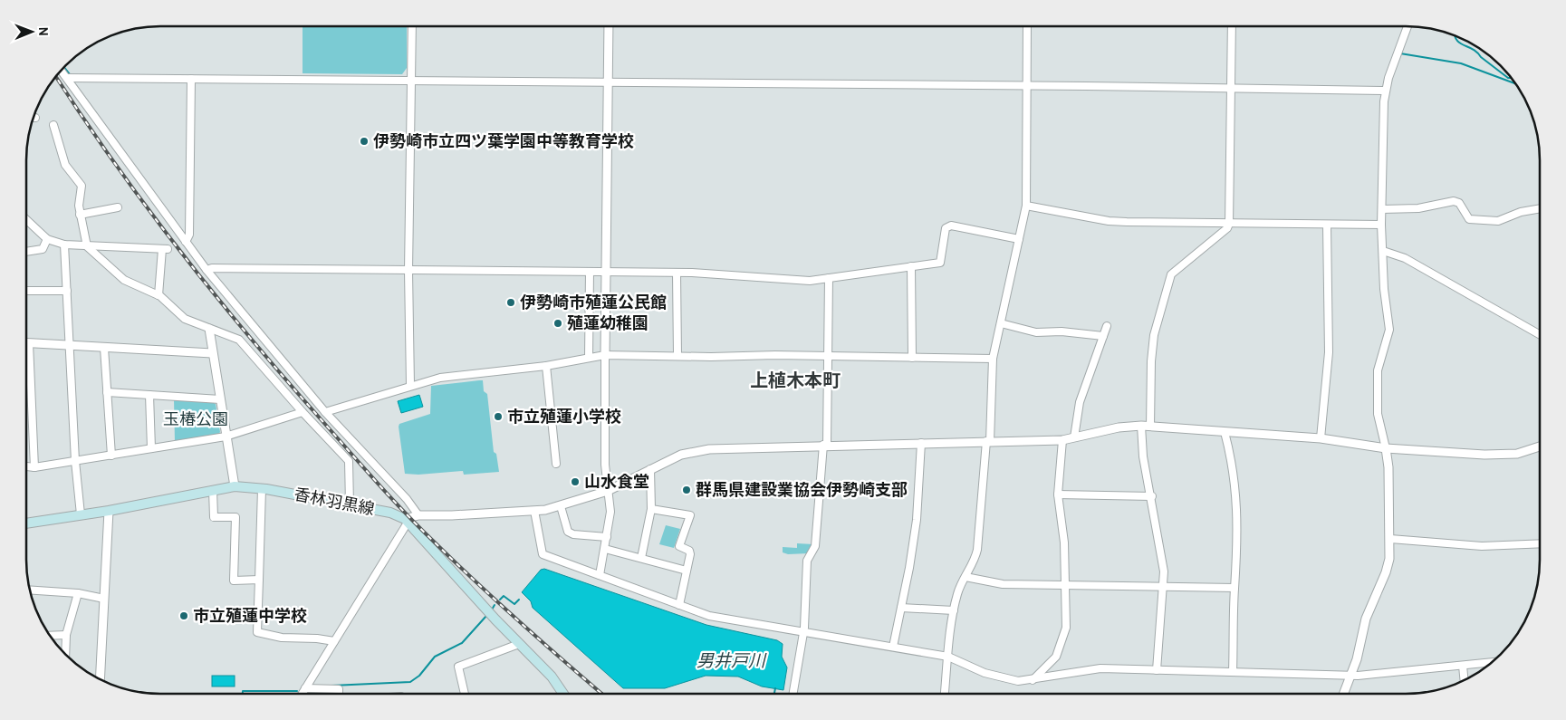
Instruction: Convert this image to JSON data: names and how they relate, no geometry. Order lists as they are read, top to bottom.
{
  "streets": {
    "main road": ["香林羽黒線"]
  },
  "districts": ["上植木本町"],
  "water": ["男井戸川"],
  "parks": ["玉椿公園"],
  "places": [
    "伊勢崎市立四ツ葉学園中等教育学校",
    "伊勢崎市殖蓮公民館",
    "殖蓮幼稚園",
    "市立殖蓮小学校",
    "山水食堂",
    "群馬県建設業協会伊勢崎支部",
    "市立殖蓮中学校"
  ],
  "north": "right"
}
